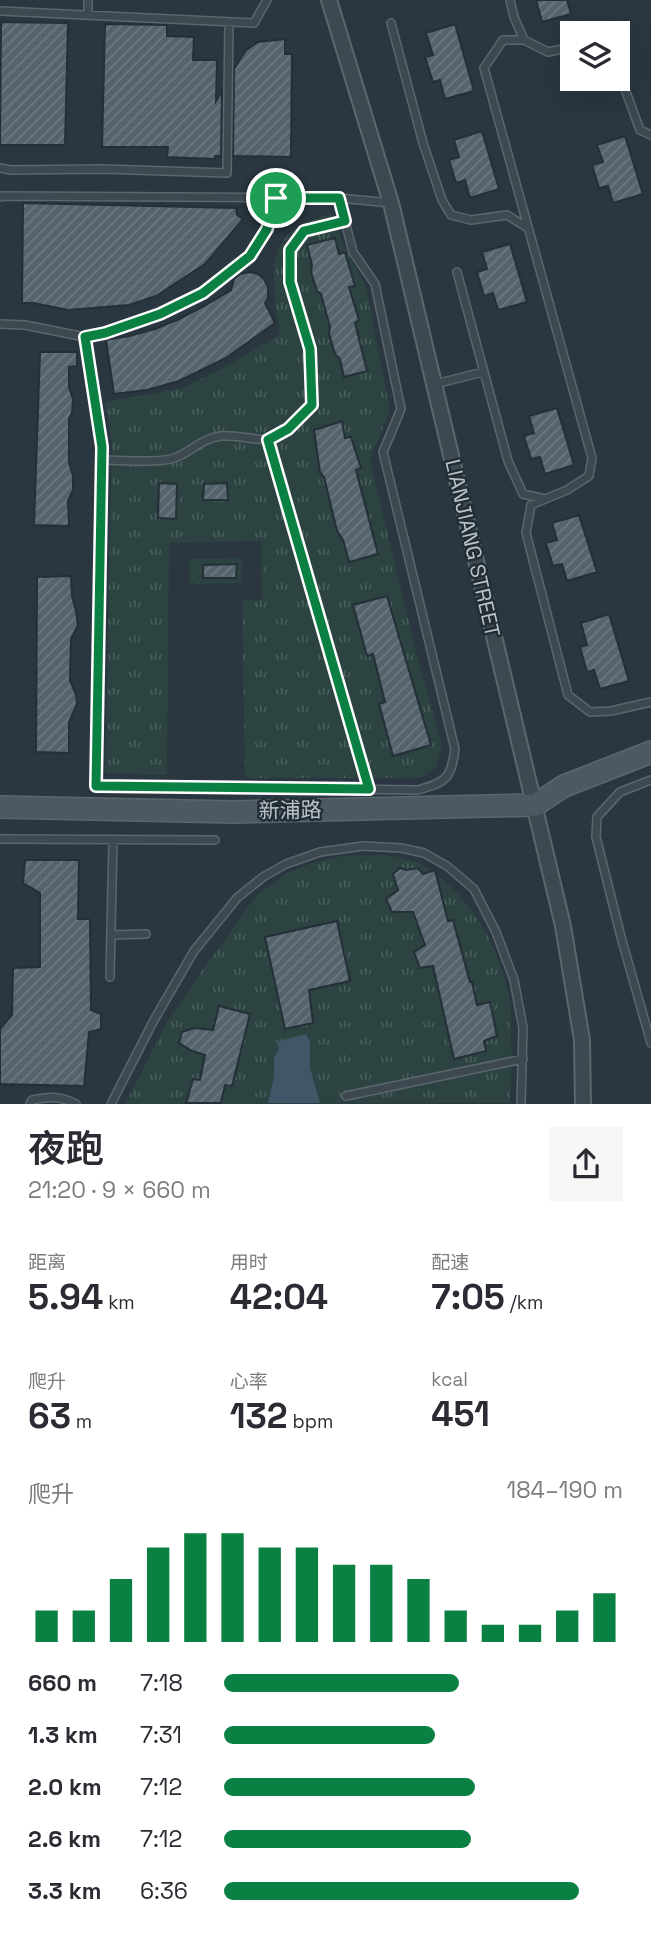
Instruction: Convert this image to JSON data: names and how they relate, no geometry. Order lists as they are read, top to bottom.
{
  "streets": {
    "street": ["LIANJIANG STREET", "新浦路"]
  },
  "crossings": [
    ["LIANJIANG STREET", "新浦路"]
  ],
  "page": {
    "heading": ["夜跑", "21:20 · 9 × 660 m"],
    "stats": [
      ["距离", "5.94 km"],
      ["用时", "42:04"],
      ["配速", "7:05 /km"],
      ["爬升", "63 m"],
      ["心率", "132 bpm"],
      ["kcal", "451"]
    ],
    "chart": ["爬升", "184–190 m"],
    "list": [
      {
        "name": "660 m",
        "note": "7:18"
      },
      {
        "name": "1.3 km",
        "note": "7:31"
      },
      {
        "name": "2.0 km",
        "note": "7:12"
      },
      {
        "name": "2.6 km",
        "note": "7:12"
      },
      {
        "name": "3.3 km",
        "note": "6:36"
      }
    ]
  }
}
